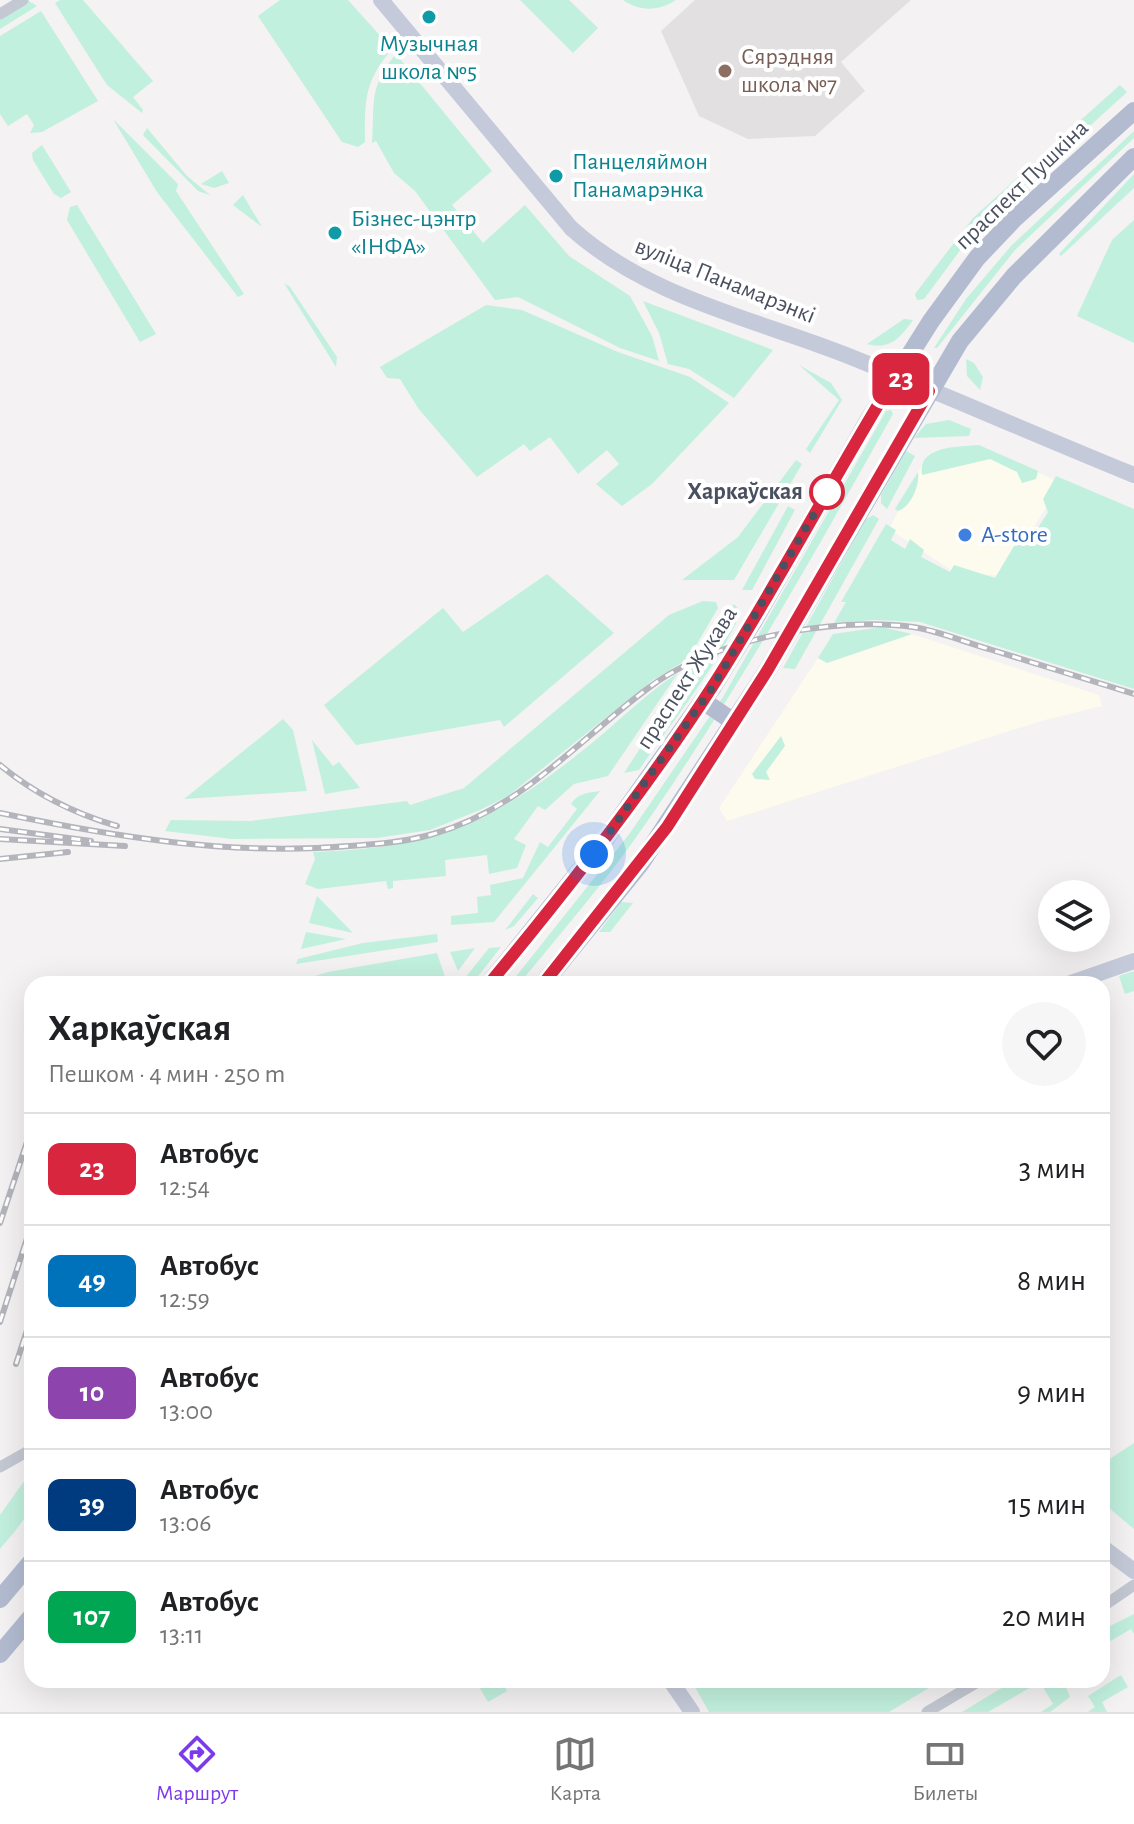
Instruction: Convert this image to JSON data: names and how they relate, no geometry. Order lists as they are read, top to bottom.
{
  "streets": {
    "main road": ["праспект Пушкіна", "вуліца Панамарэнкі", "праспект Жукава"]
  },
  "crossings": [
    ["праспект Пушкіна", "вуліца Панамарэнкі"],
    ["праспект Пушкіна", "праспект Жукава"],
    ["вуліца Панамарэнкі", "праспект Жукава"]
  ],
  "places": [
    "Музычная школа №5",
    "Сярэдняя школа №7",
    "Панцеляймон Панамарэнка",
    "Бізнес-цэнтр «ІНФА»",
    "Харкаўская",
    "А-store"
  ],
  "lines": ["bus line 23"],
  "page": {
    "on_map": "23",
    "heading": ["Харкаўская", "Пешком · 4 мин · 250 m"],
    "list": [
      {
        "mark": "23",
        "name": "Автобус",
        "note": "12:54",
        "value": "3 мин"
      },
      {
        "mark": "49",
        "name": "Автобус",
        "note": "12:59",
        "value": "8 мин"
      },
      {
        "mark": "10",
        "name": "Автобус",
        "note": "13:00",
        "value": "9 мин"
      },
      {
        "mark": "39",
        "name": "Автобус",
        "note": "13:06",
        "value": "15 мин"
      },
      {
        "mark": "107",
        "name": "Автобус",
        "note": "13:11",
        "value": "20 мин"
      }
    ],
    "tabs": ["Маршрут", "Карта", "Билеты"]
  }
}
